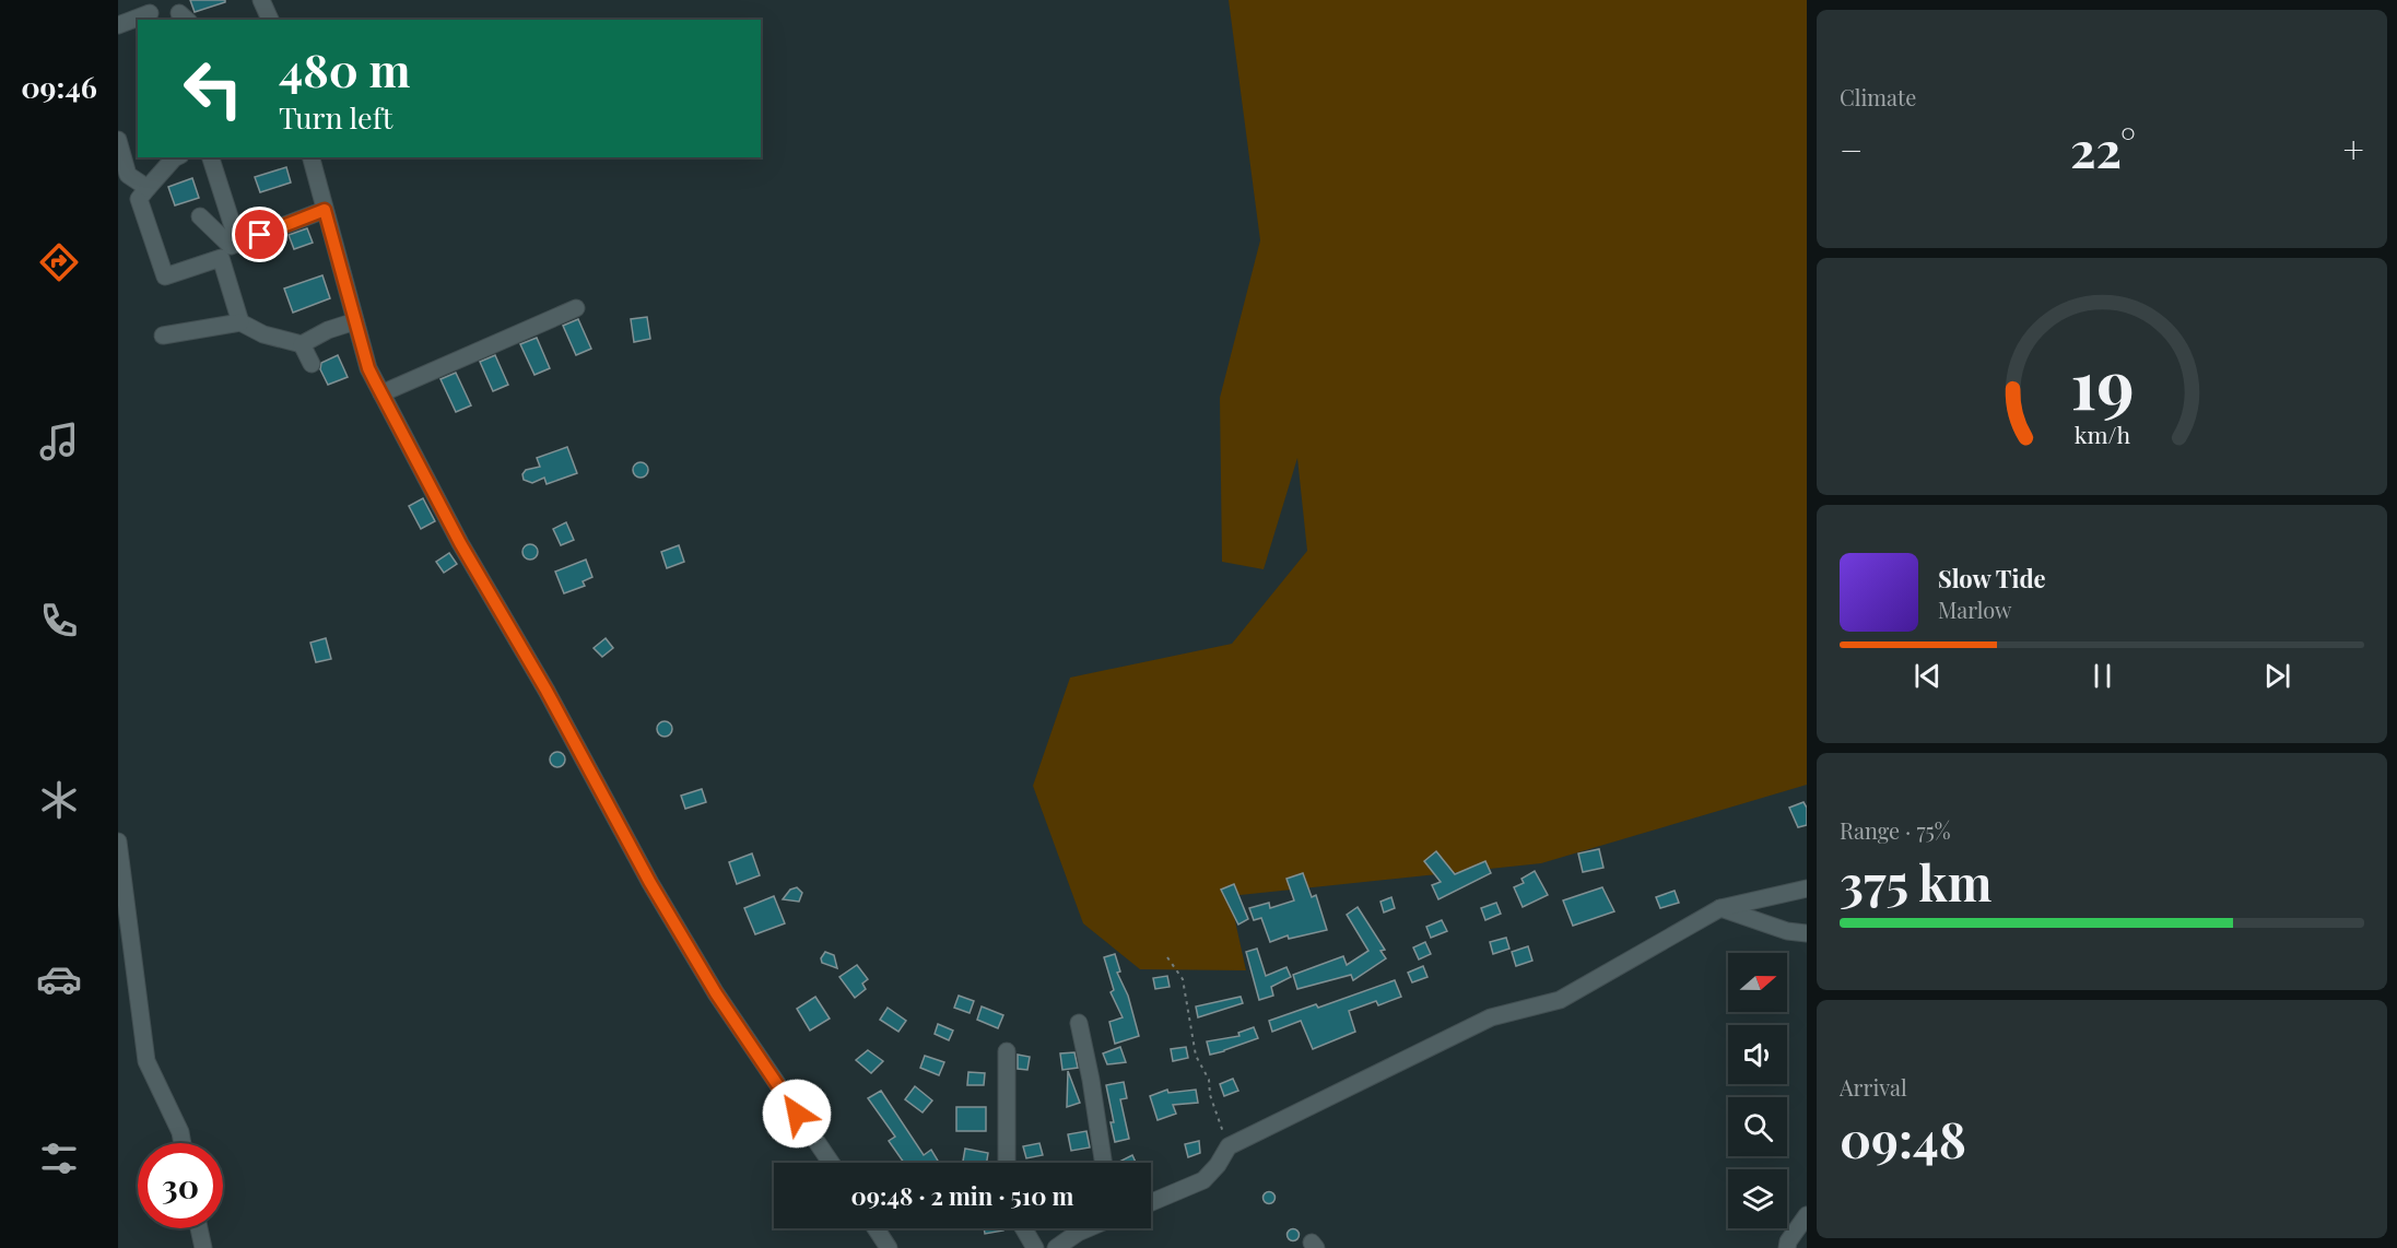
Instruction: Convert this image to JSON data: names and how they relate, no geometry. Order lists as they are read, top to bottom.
{
  "north": "right",
  "page": {
    "tabs": "09:46",
    "tile": [
      "Climate",
      ["Range · 75%", "375 km"],
      ["Arrival", "09:48"]
    ],
    "turn": ["480 m", "Turn left"],
    "heat": ["−", "22°", "+"],
    "song": ["Slow Tide", "Marlow"],
    "limit": "30",
    "trip": "09:48 · 2 min · 510 m",
    "gauge": ["19", "km/h"]
  }
}
